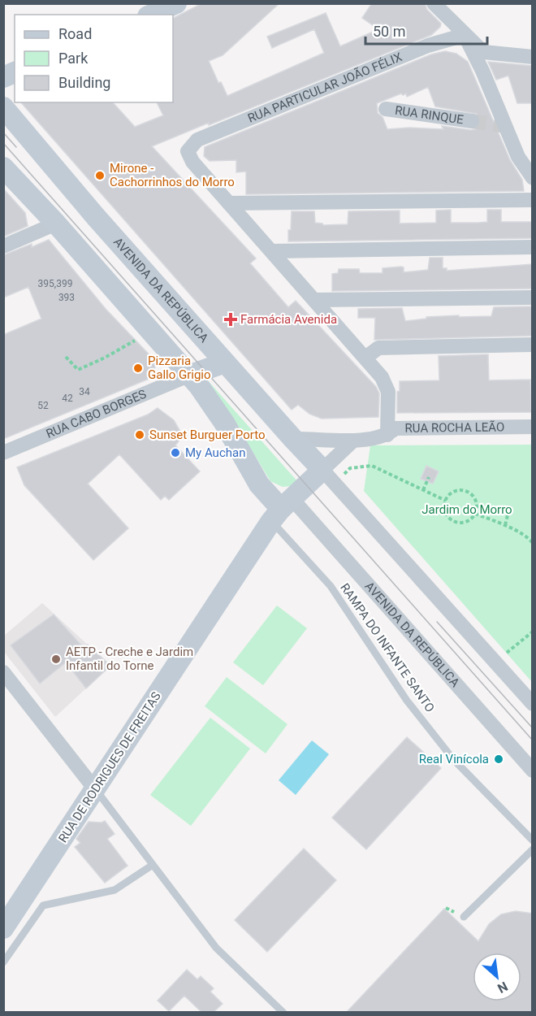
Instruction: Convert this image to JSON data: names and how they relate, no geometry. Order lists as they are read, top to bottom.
{
  "streets": {
    "main road": ["AVENIDA DA REPÚBLICA", "RUA DE RODRIGUES DE FREITAS"],
    "street": [
      "RUA PARTICULAR JOÃO FÉLIX",
      "RUA RINQUE",
      "RUA CABO BORGES",
      "RUA ROCHA LEÃO"
    ],
    "lane": ["RAMPA DO INFANTE SANTO"]
  },
  "crossings": [
    ["RUA PARTICULAR JOÃO FÉLIX", "RUA ROCHA LEÃO"],
    ["AVENIDA DA REPÚBLICA", "RUA CABO BORGES"],
    ["AVENIDA DA REPÚBLICA", "RUA ROCHA LEÃO"],
    ["AVENIDA DA REPÚBLICA", "RAMPA DO INFANTE SANTO"],
    ["AVENIDA DA REPÚBLICA", "RUA DE RODRIGUES DE FREITAS"],
    ["RAMPA DO INFANTE SANTO", "RUA DE RODRIGUES DE FREITAS"]
  ],
  "parks": ["Jardim do Morro"],
  "places": {
    "other": [
      "Mirone - Cachorrinhos do Morro",
      "Pizzaria Gallo Grigio",
      "Sunset Burguer Porto",
      "My Auchan",
      "AETP - Creche e Jardim Infantil do Torne",
      "Real Vinícola"
    ],
    "health": ["Farmácia Avenida"]
  },
  "house_numbers": [
    "395,399",
    "393",
    "34",
    "42",
    "52"
  ],
  "legend": ["Road", "Park", "Building"],
  "scale_bar": "50 m",
  "north": "bottom right"
}
